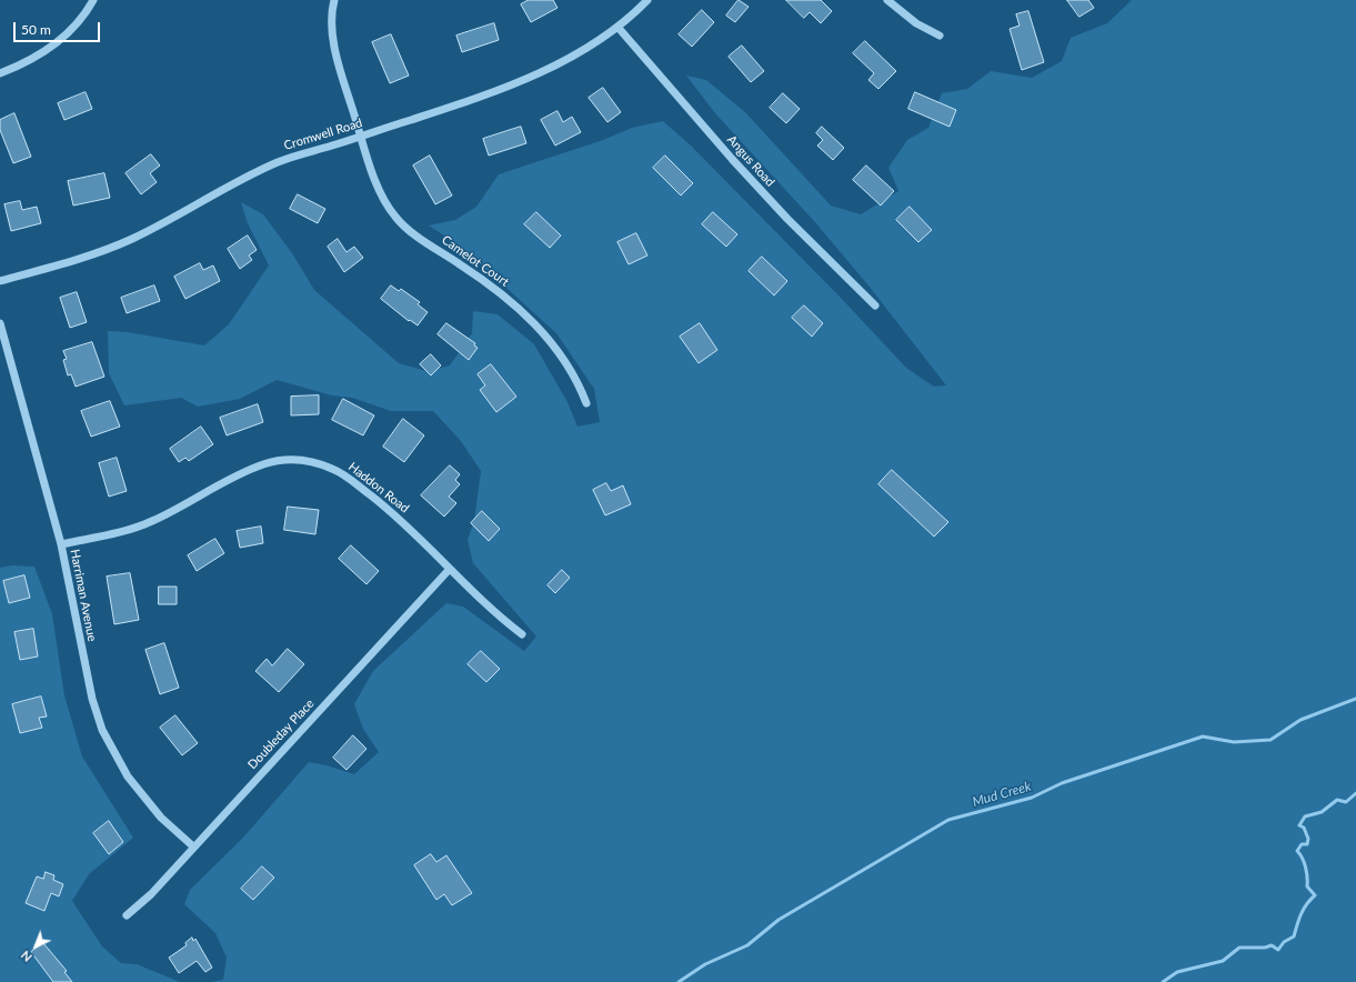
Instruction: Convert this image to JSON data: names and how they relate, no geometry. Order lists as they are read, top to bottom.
{
  "streets": {
    "street": [
      "Cromwell Road",
      "Angus Road",
      "Camelot Court",
      "Haddon Road",
      "Harriman Avenue",
      "Doubleday Place"
    ]
  },
  "crossings": [
    ["Cromwell Road", "Angus Road"],
    ["Cromwell Road", "Camelot Court"],
    ["Haddon Road", "Harriman Avenue"],
    ["Haddon Road", "Doubleday Place"],
    ["Harriman Avenue", "Doubleday Place"]
  ],
  "water": ["Mud Creek"],
  "scale_bar": "50 m",
  "north": "bottom left"
}
